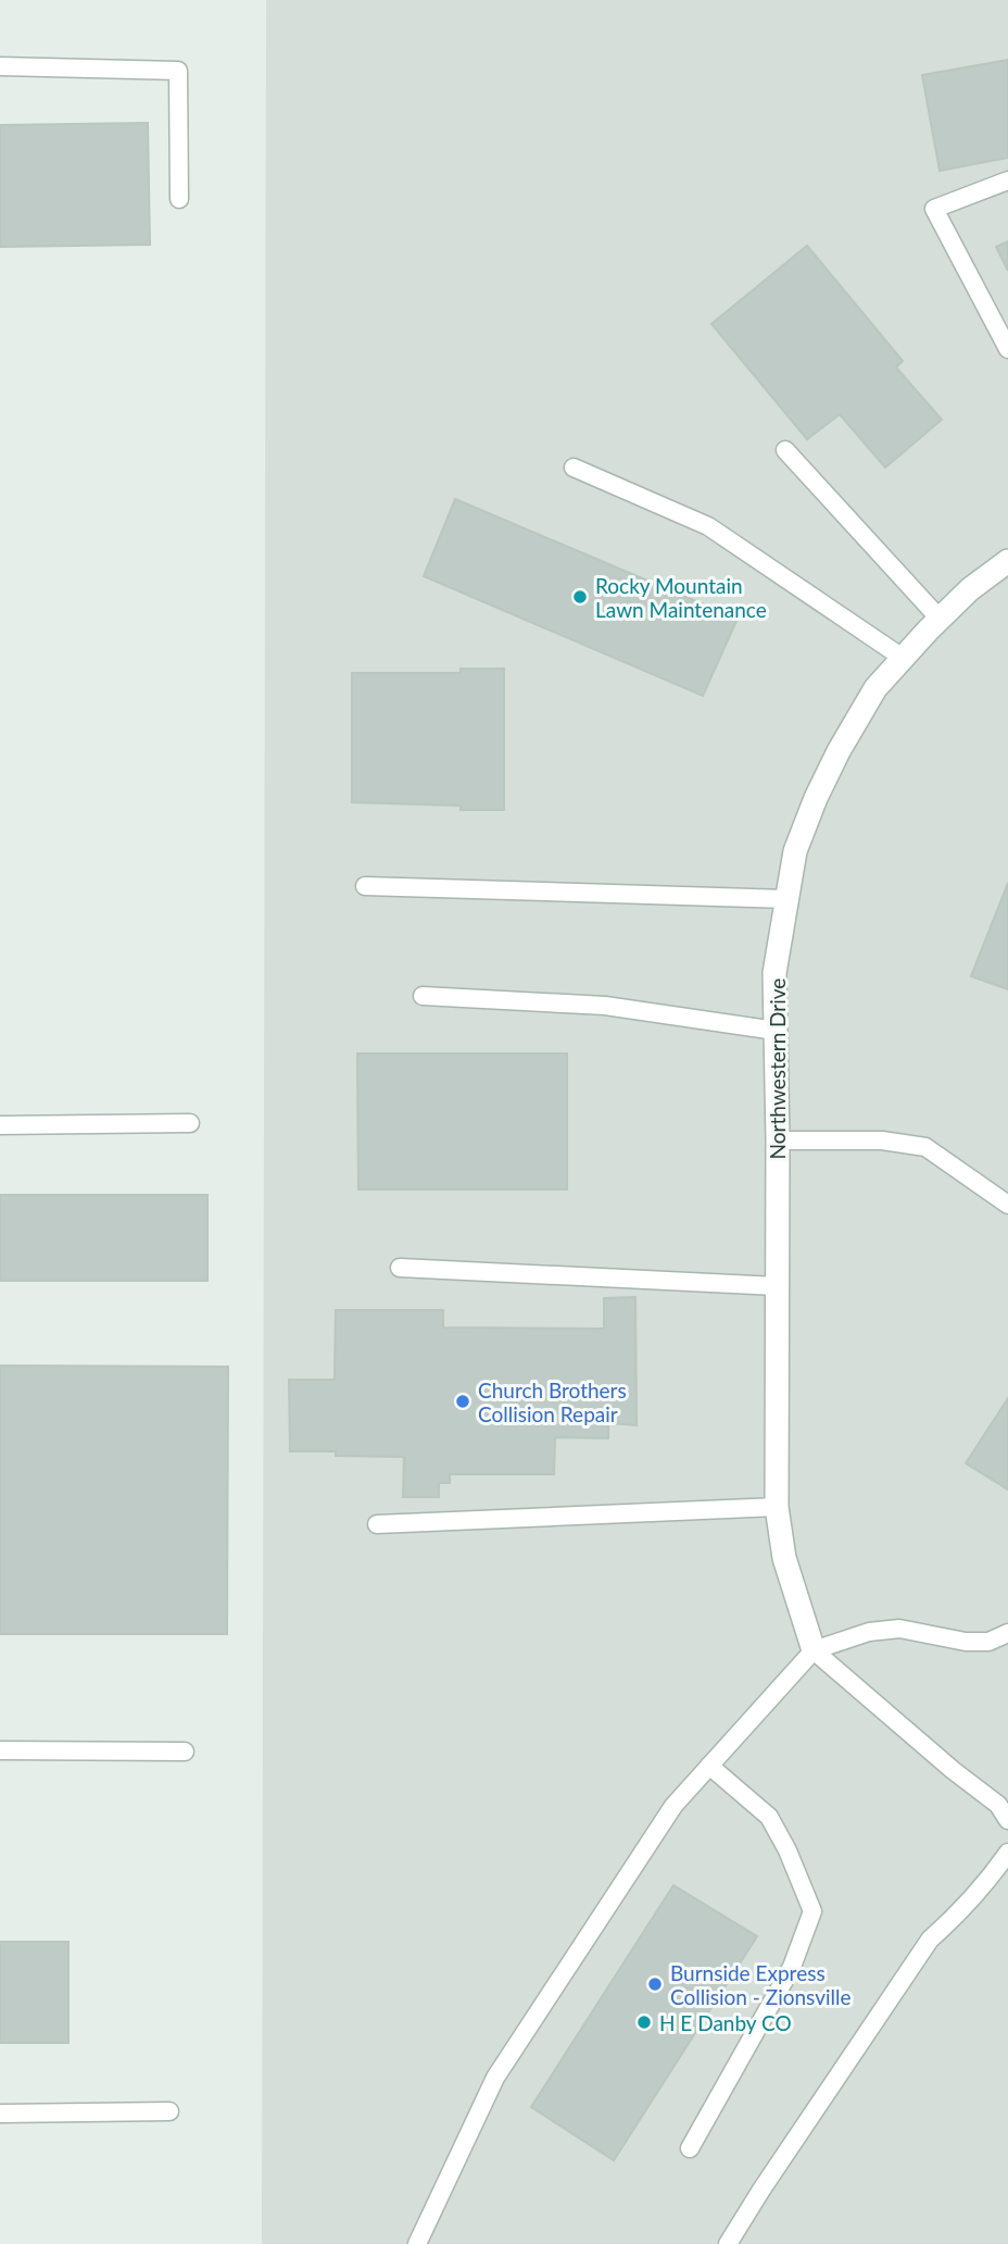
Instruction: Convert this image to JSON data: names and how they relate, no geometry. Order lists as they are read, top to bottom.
{
  "streets": {
    "street": ["Northwestern Drive"]
  },
  "places": [
    "Rocky Mountain Lawn Maintenance",
    "Church Brothers Collision Repair",
    "Burnside Express Collision - Zionsville",
    "H E Danby CO"
  ]
}
